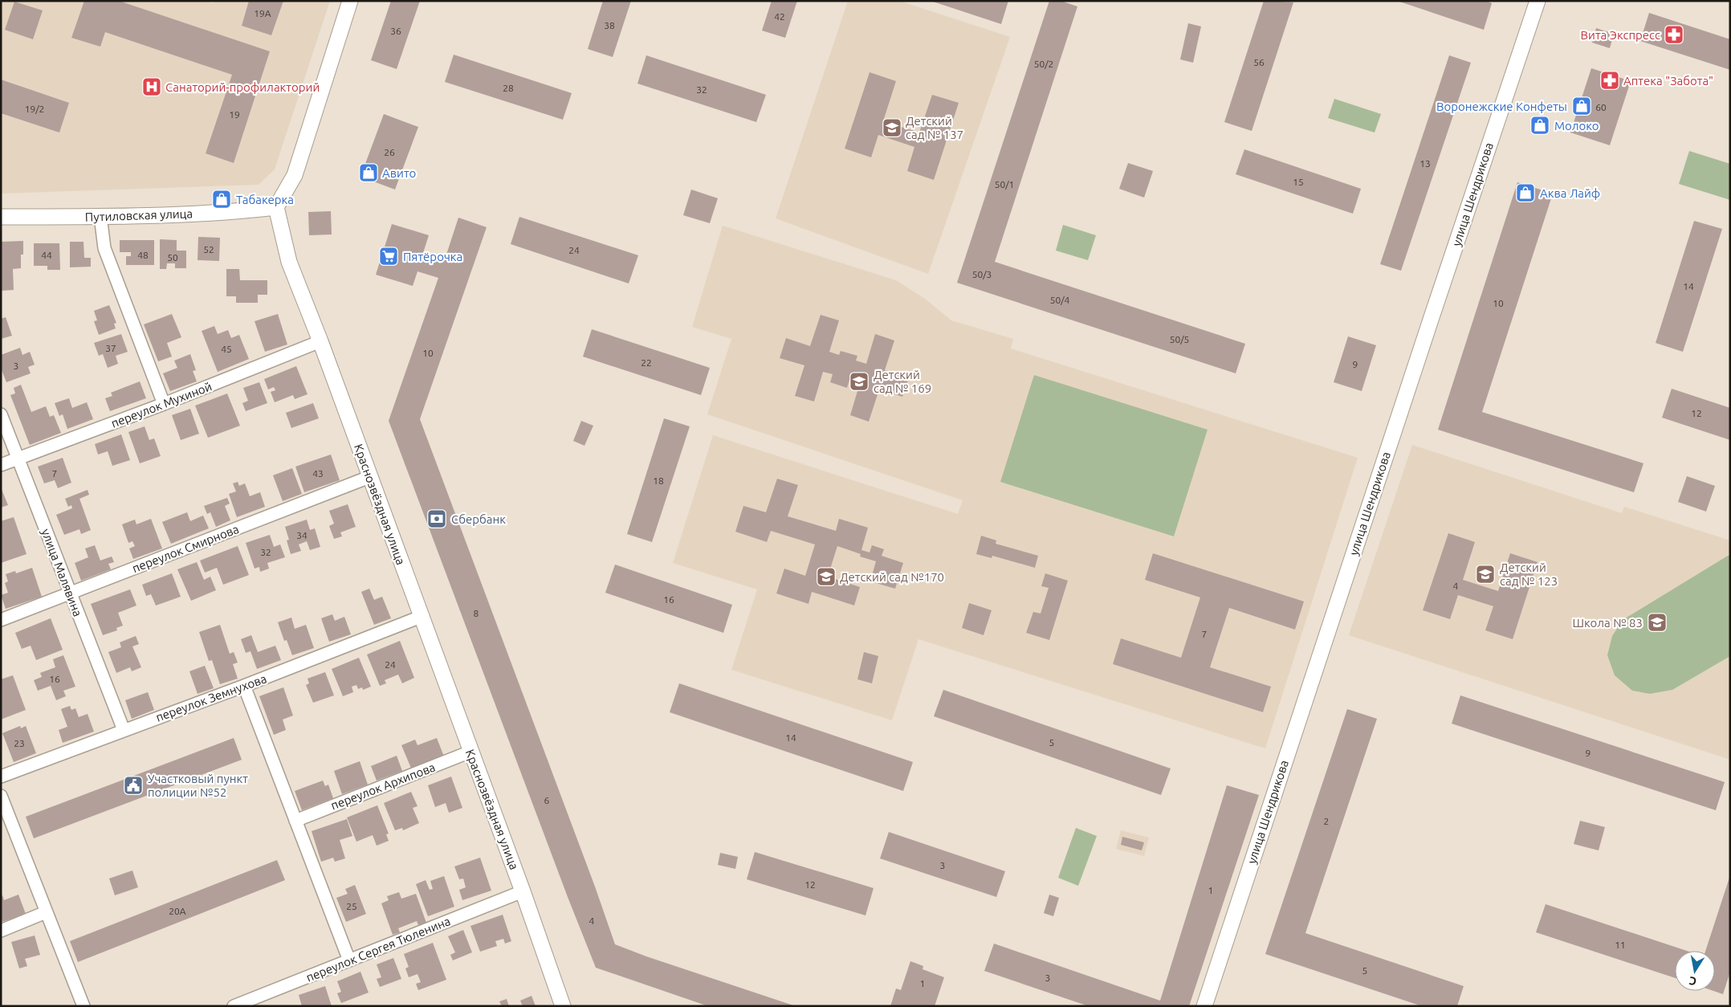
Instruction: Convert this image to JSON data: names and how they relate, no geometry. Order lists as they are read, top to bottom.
{
  "streets": {
    "street": [
      "улица Шендрикова",
      "Путиловская улица",
      "переулок Мухиной",
      "Краснозвёздная улица",
      "переулок Смирнова",
      "улица Малявина",
      "переулок Земнухова",
      "переулок Архипова",
      "переулок Сергея Тюленина"
    ]
  },
  "crossings": [
    ["Путиловская улица", "Краснозвёздная улица"],
    ["переулок Мухиной", "Краснозвёздная улица"],
    ["переулок Мухиной", "улица Малявина"],
    ["Краснозвёздная улица", "переулок Смирнова"],
    ["Краснозвёздная улица", "переулок Земнухова"],
    ["Краснозвёздная улица", "переулок Архипова"],
    ["Краснозвёздная улица", "переулок Сергея Тюленина"],
    ["переулок Смирнова", "улица Малявина"],
    ["улица Малявина", "переулок Земнухова"]
  ],
  "places": {
    "pharmacy": ["Вита Экспресс", "Аптека \"Забота\""],
    "hospital": ["Cанаторий-профилакторий"],
    "shop": [
      "Воронежские Конфеты",
      "Молоко",
      "Авито",
      "Аква Лайф",
      "Табакерка"
    ],
    "school or university": [
      "Детский сад № 137",
      "Детский сад № 169",
      "Детский сад № 123",
      "Детский сад №170",
      "Школа № 83"
    ],
    "supermarket": ["Пятёрочка"],
    "bank": ["Сбербанк"],
    "public building": ["Участковый пункт полиции №52"]
  },
  "house_numbers": [
    "19А",
    "42",
    "38",
    "36",
    "56",
    "50/2",
    "28",
    "32",
    "60",
    "19/2",
    "19",
    "26",
    "13",
    "15",
    "50/1",
    "52",
    "24",
    "44",
    "48",
    "50",
    "50/3",
    "14",
    "50/4",
    "10",
    "50/5",
    "37",
    "45",
    "10",
    "22",
    "9",
    "3",
    "12",
    "7",
    "43",
    "18",
    "34",
    "32",
    "4",
    "16",
    "8",
    "7",
    "24",
    "16",
    "14",
    "5",
    "23",
    "9",
    "6",
    "2",
    "3",
    "12",
    "1",
    "25",
    "20А",
    "4",
    "11",
    "5",
    "3",
    "1"
  ],
  "north": "bottom"
}
